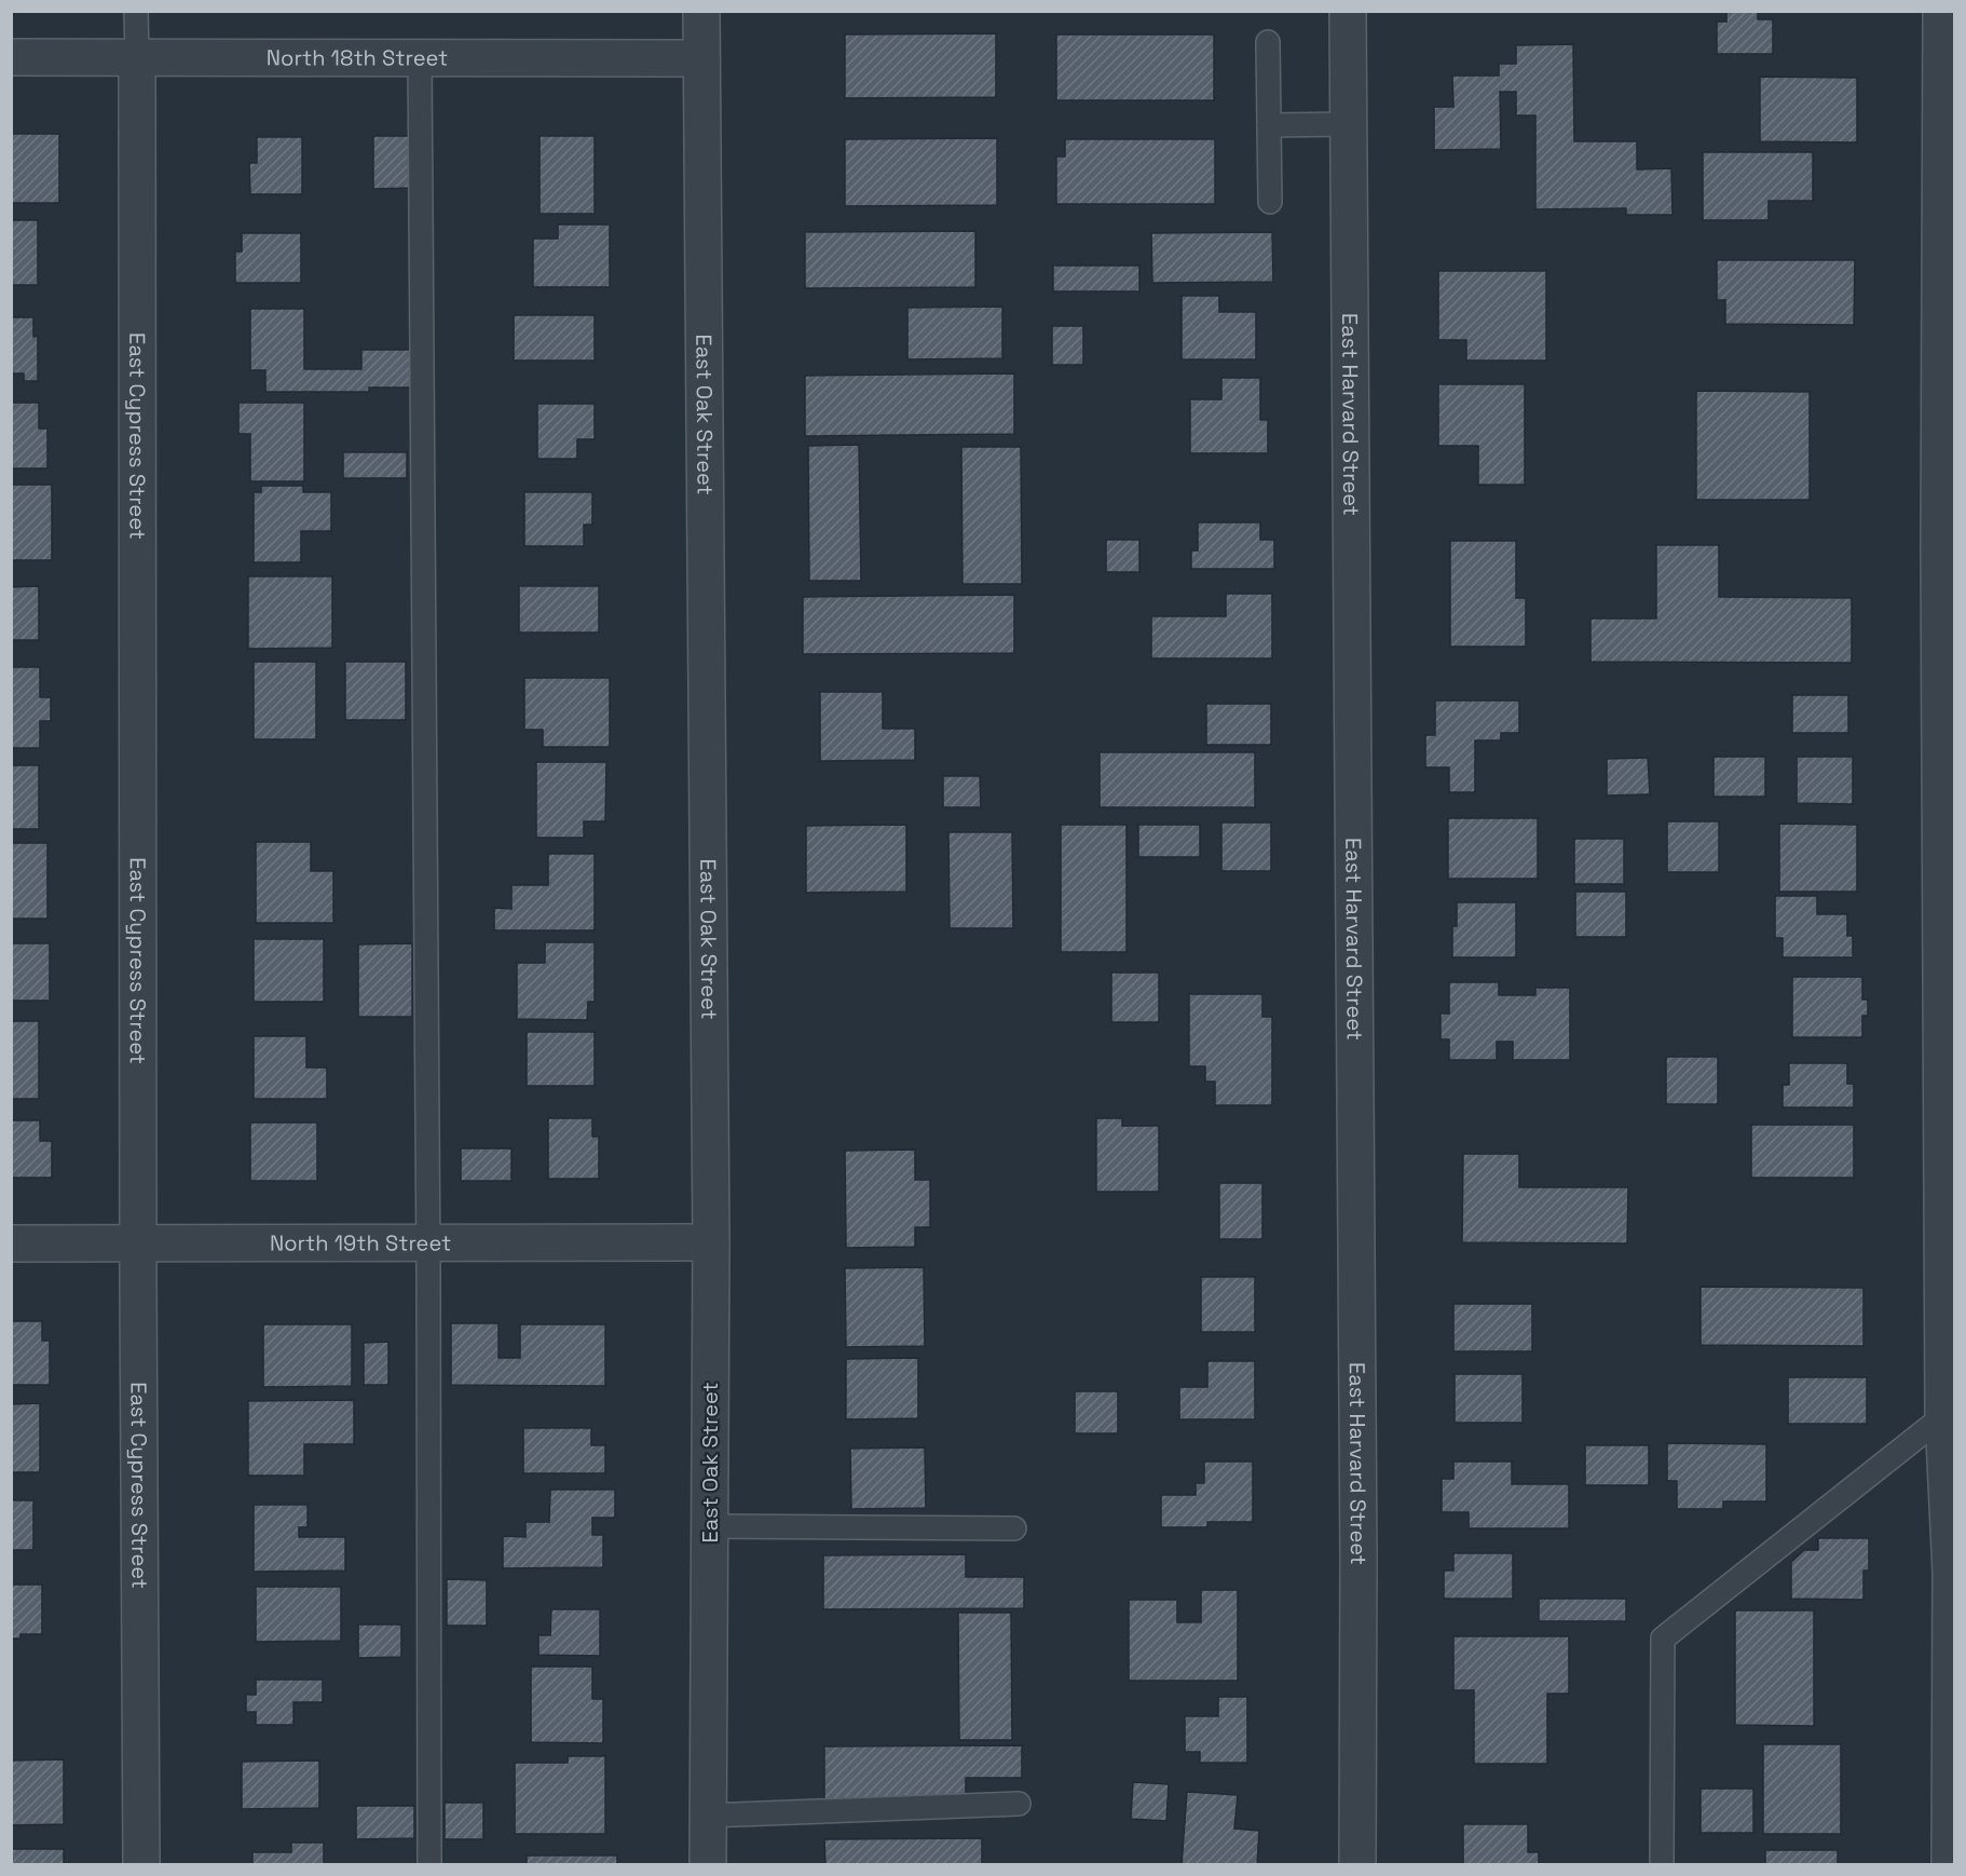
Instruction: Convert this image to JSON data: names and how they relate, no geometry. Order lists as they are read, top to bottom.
{
  "streets": {
    "street": [
      "North 18th Street",
      "East Oak Street",
      "East Harvard Street",
      "East Cypress Street",
      "North 19th Street"
    ]
  },
  "crossings": [
    ["North 18th Street", "East Oak Street"],
    ["North 18th Street", "East Cypress Street"],
    ["East Oak Street", "North 19th Street"],
    ["East Cypress Street", "North 19th Street"]
  ]
}
